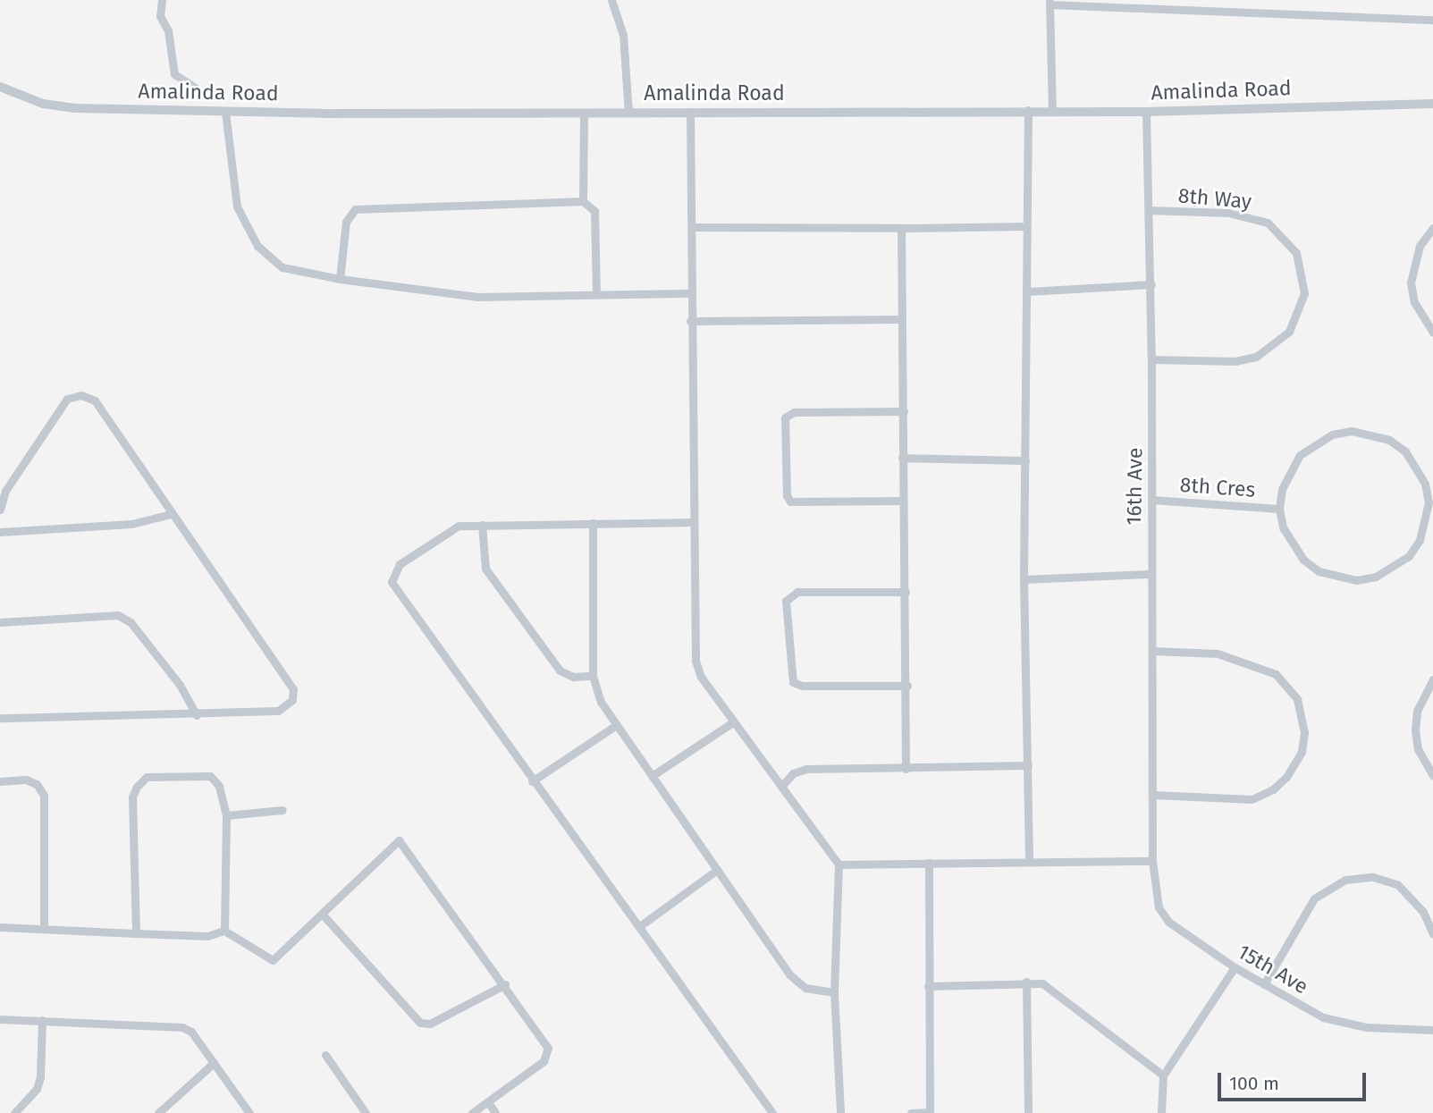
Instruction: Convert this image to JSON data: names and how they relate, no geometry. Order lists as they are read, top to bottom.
{
  "streets": {
    "street": [
      "Amalinda Road",
      "8th Way",
      "16th Ave",
      "8th Cres",
      "15th Ave"
    ]
  },
  "crossings": [
    ["Amalinda Road", "16th Ave"],
    ["8th Way", "16th Ave"],
    ["16th Ave", "8th Cres"],
    ["16th Ave", "15th Ave"]
  ],
  "scale_bar": "100 m"
}
